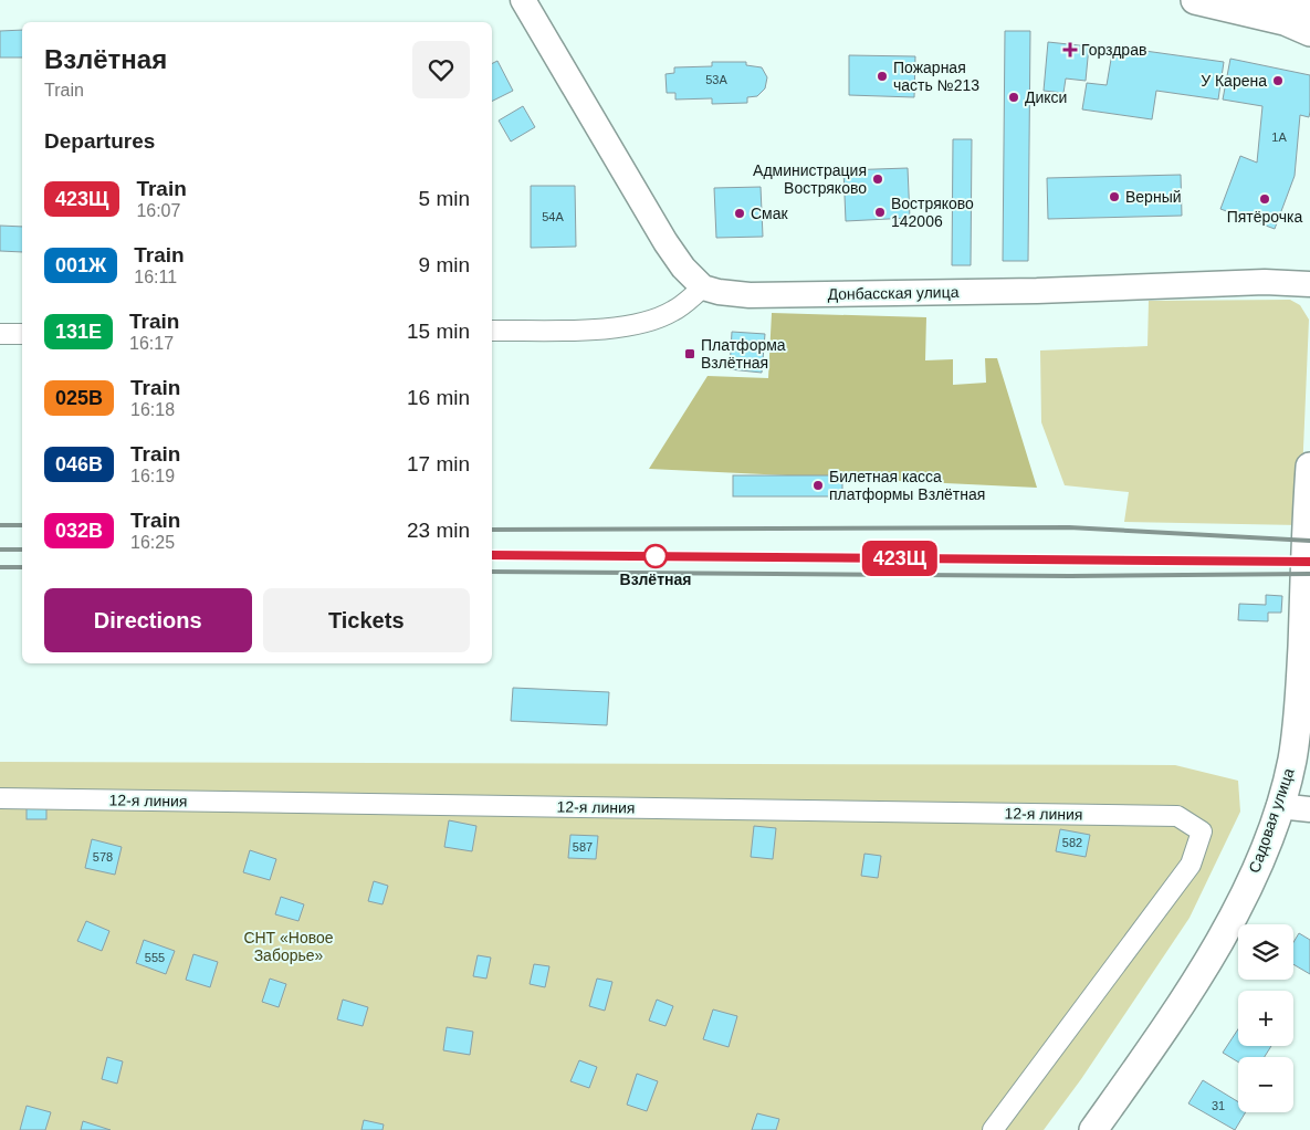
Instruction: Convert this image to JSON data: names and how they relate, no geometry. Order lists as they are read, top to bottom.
{
  "streets": {
    "main road": ["Садовая улица"],
    "street": ["Донбасская улица", "12-я линия"]
  },
  "parks": ["СНТ «Новое Заборье»"],
  "places": {
    "health": ["Горздрав"],
    "other": [
      "Пожарная часть №213",
      "У Карена",
      "Дикси",
      "Администрация Востряково",
      "Верный",
      "Пятёрочка",
      "Востряково 142006",
      "Смак",
      "Билетная касса платформы Взлётная",
      "Взлётная"
    ],
    "transit": ["Платформа Взлётная"]
  },
  "house_numbers": [
    "53А",
    "1А",
    "54А",
    "582",
    "587",
    "578",
    "555",
    "31"
  ],
  "page": {
    "on_map": "423Щ",
    "heading": [
      ["Взлётная", "Train"],
      "Departures"
    ],
    "list": [
      {
        "mark": "423Щ",
        "name": "Train",
        "note": "16:07",
        "value": "5 min"
      },
      {
        "mark": "001Ж",
        "name": "Train",
        "note": "16:11",
        "value": "9 min"
      },
      {
        "mark": "131Е",
        "name": "Train",
        "note": "16:17",
        "value": "15 min"
      },
      {
        "mark": "025В",
        "name": "Train",
        "note": "16:18",
        "value": "16 min"
      },
      {
        "mark": "046В",
        "name": "Train",
        "note": "16:19",
        "value": "17 min"
      },
      {
        "mark": "032В",
        "name": "Train",
        "note": "16:25",
        "value": "23 min"
      }
    ],
    "buttons": ["Directions", "Tickets"],
    "map_buttons": ["+", "−"]
  }
}
